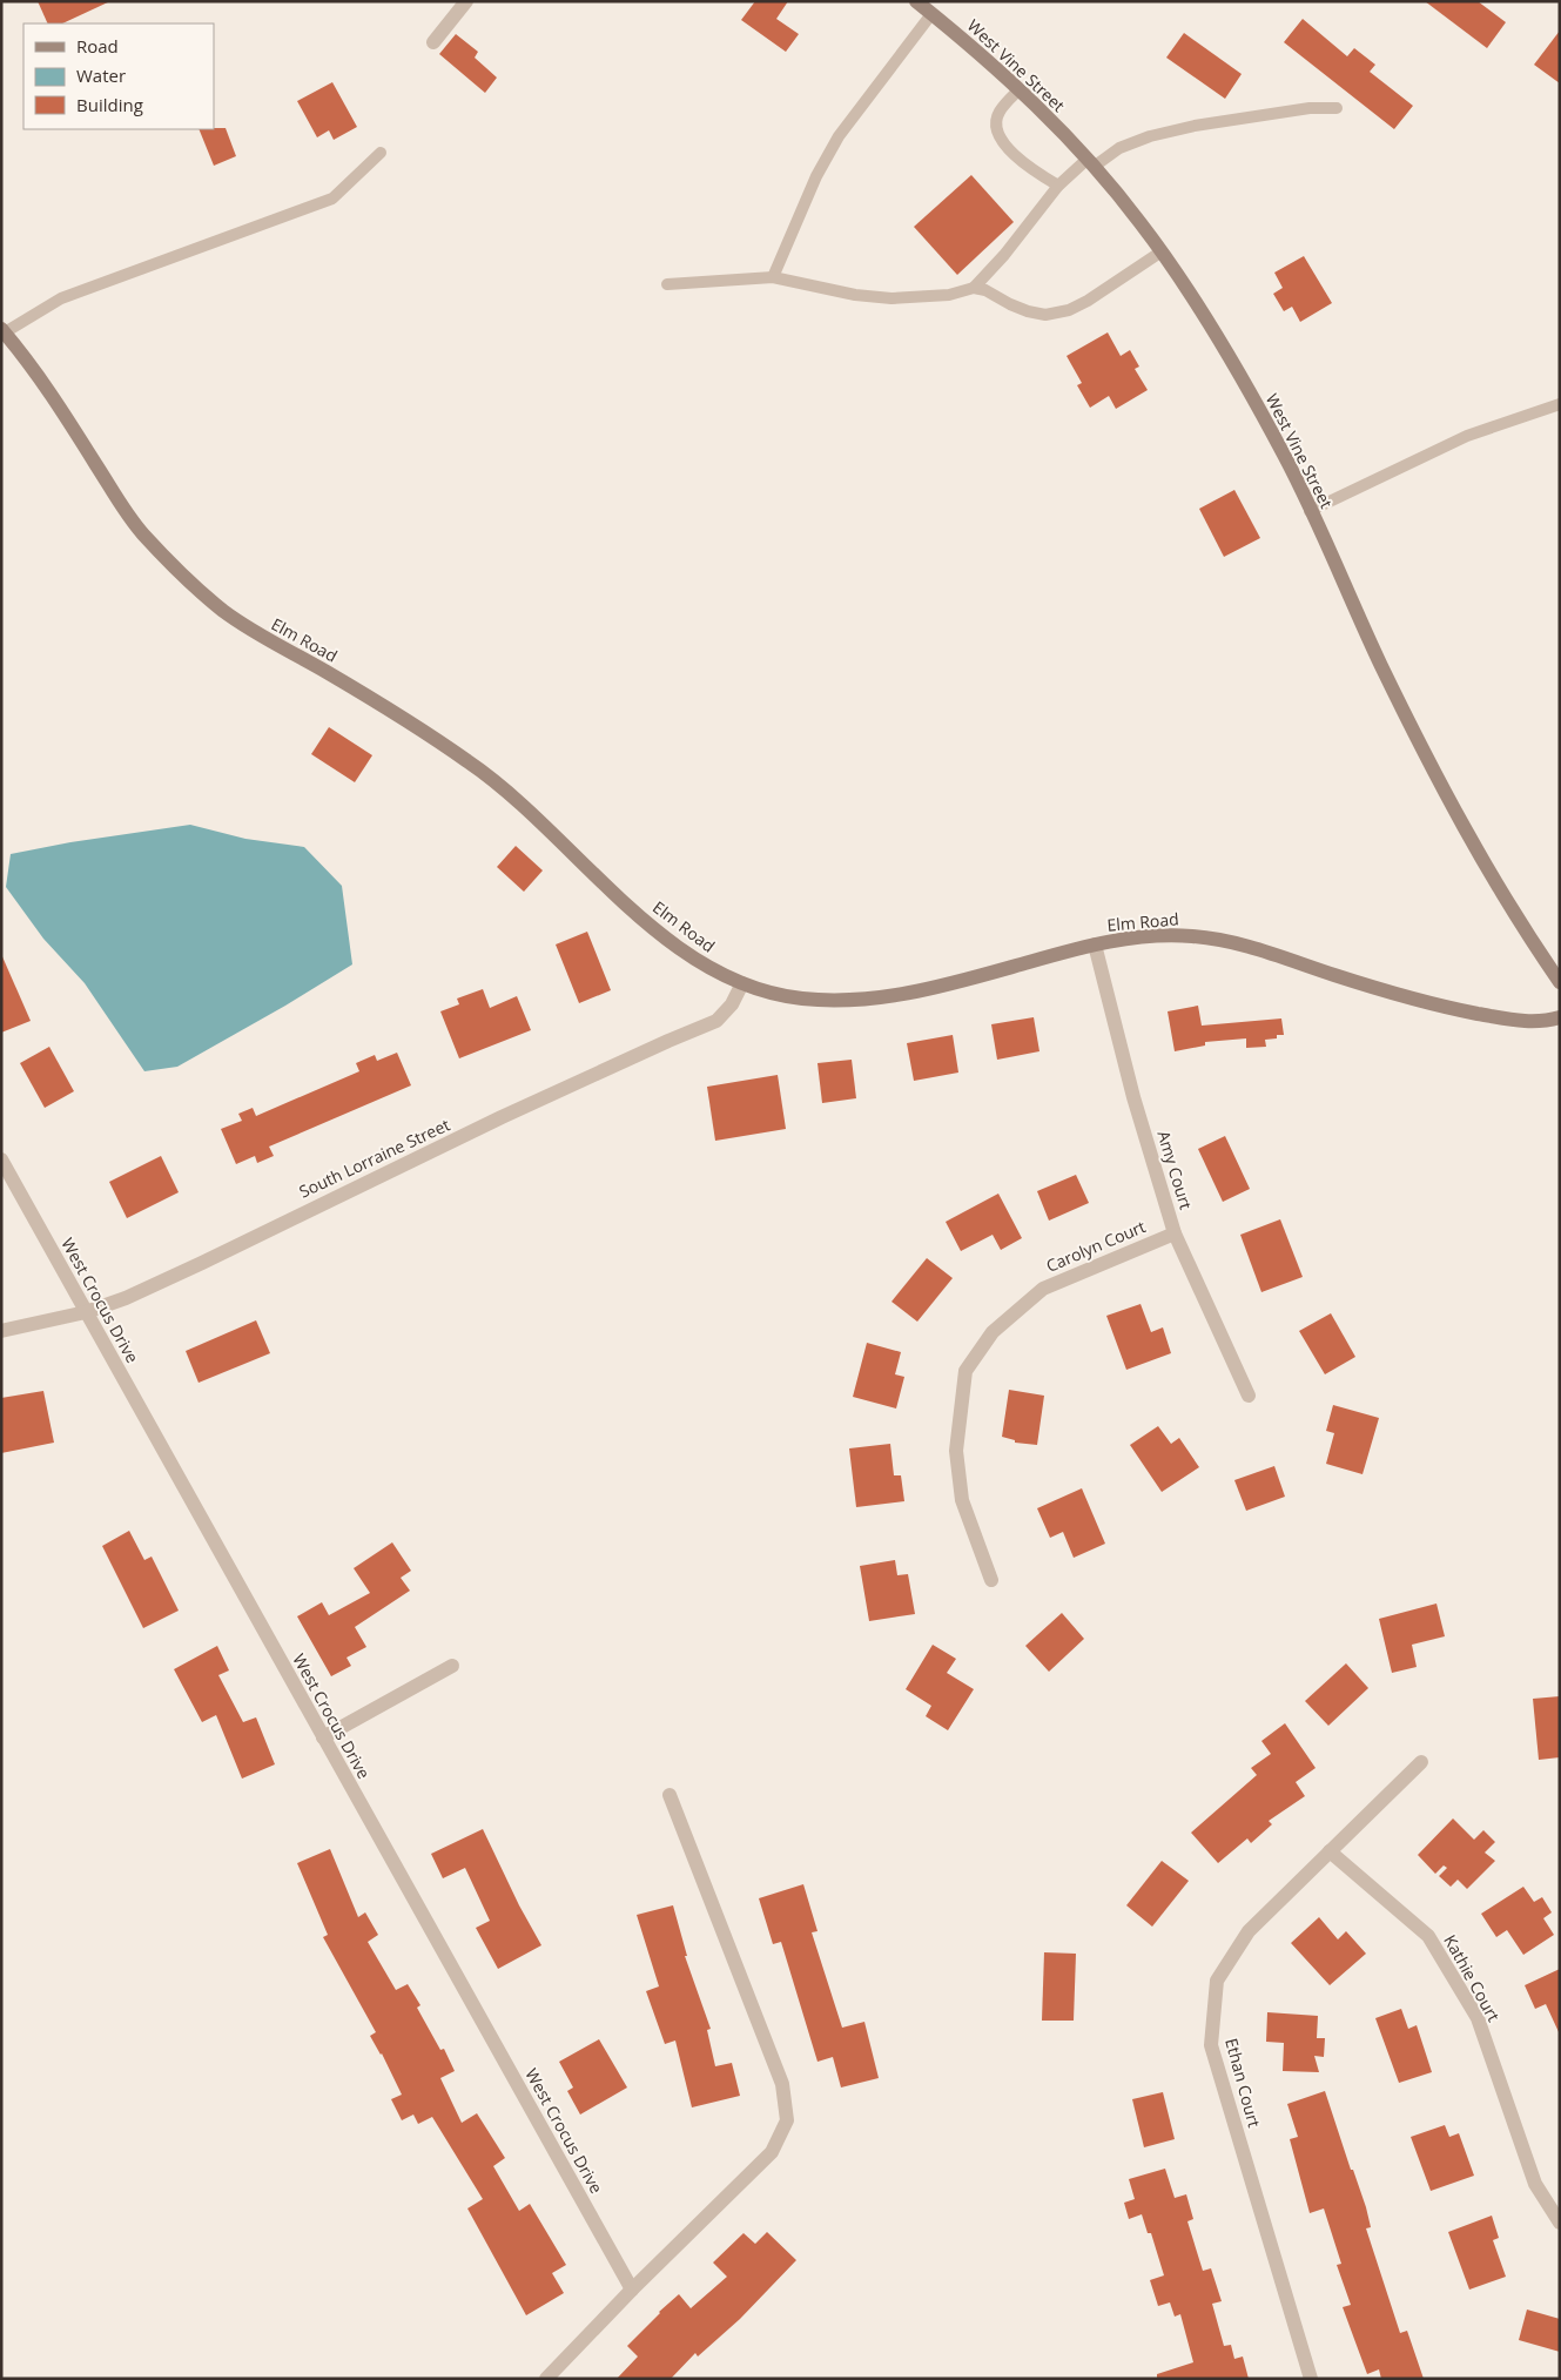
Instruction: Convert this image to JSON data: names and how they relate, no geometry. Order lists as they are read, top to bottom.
{
  "streets": {
    "street": [
      "West Vine Street",
      "Elm Road",
      "South Lorraine Street",
      "Amy Court",
      "Carolyn Court",
      "West Crocus Drive",
      "Kathie Court",
      "Ethan Court"
    ]
  },
  "crossings": [
    ["Elm Road", "South Lorraine Street"],
    ["Elm Road", "Amy Court"],
    ["South Lorraine Street", "West Crocus Drive"],
    ["Amy Court", "Carolyn Court"],
    ["Kathie Court", "Ethan Court"]
  ],
  "legend": ["Road", "Water", "Building"]
}
